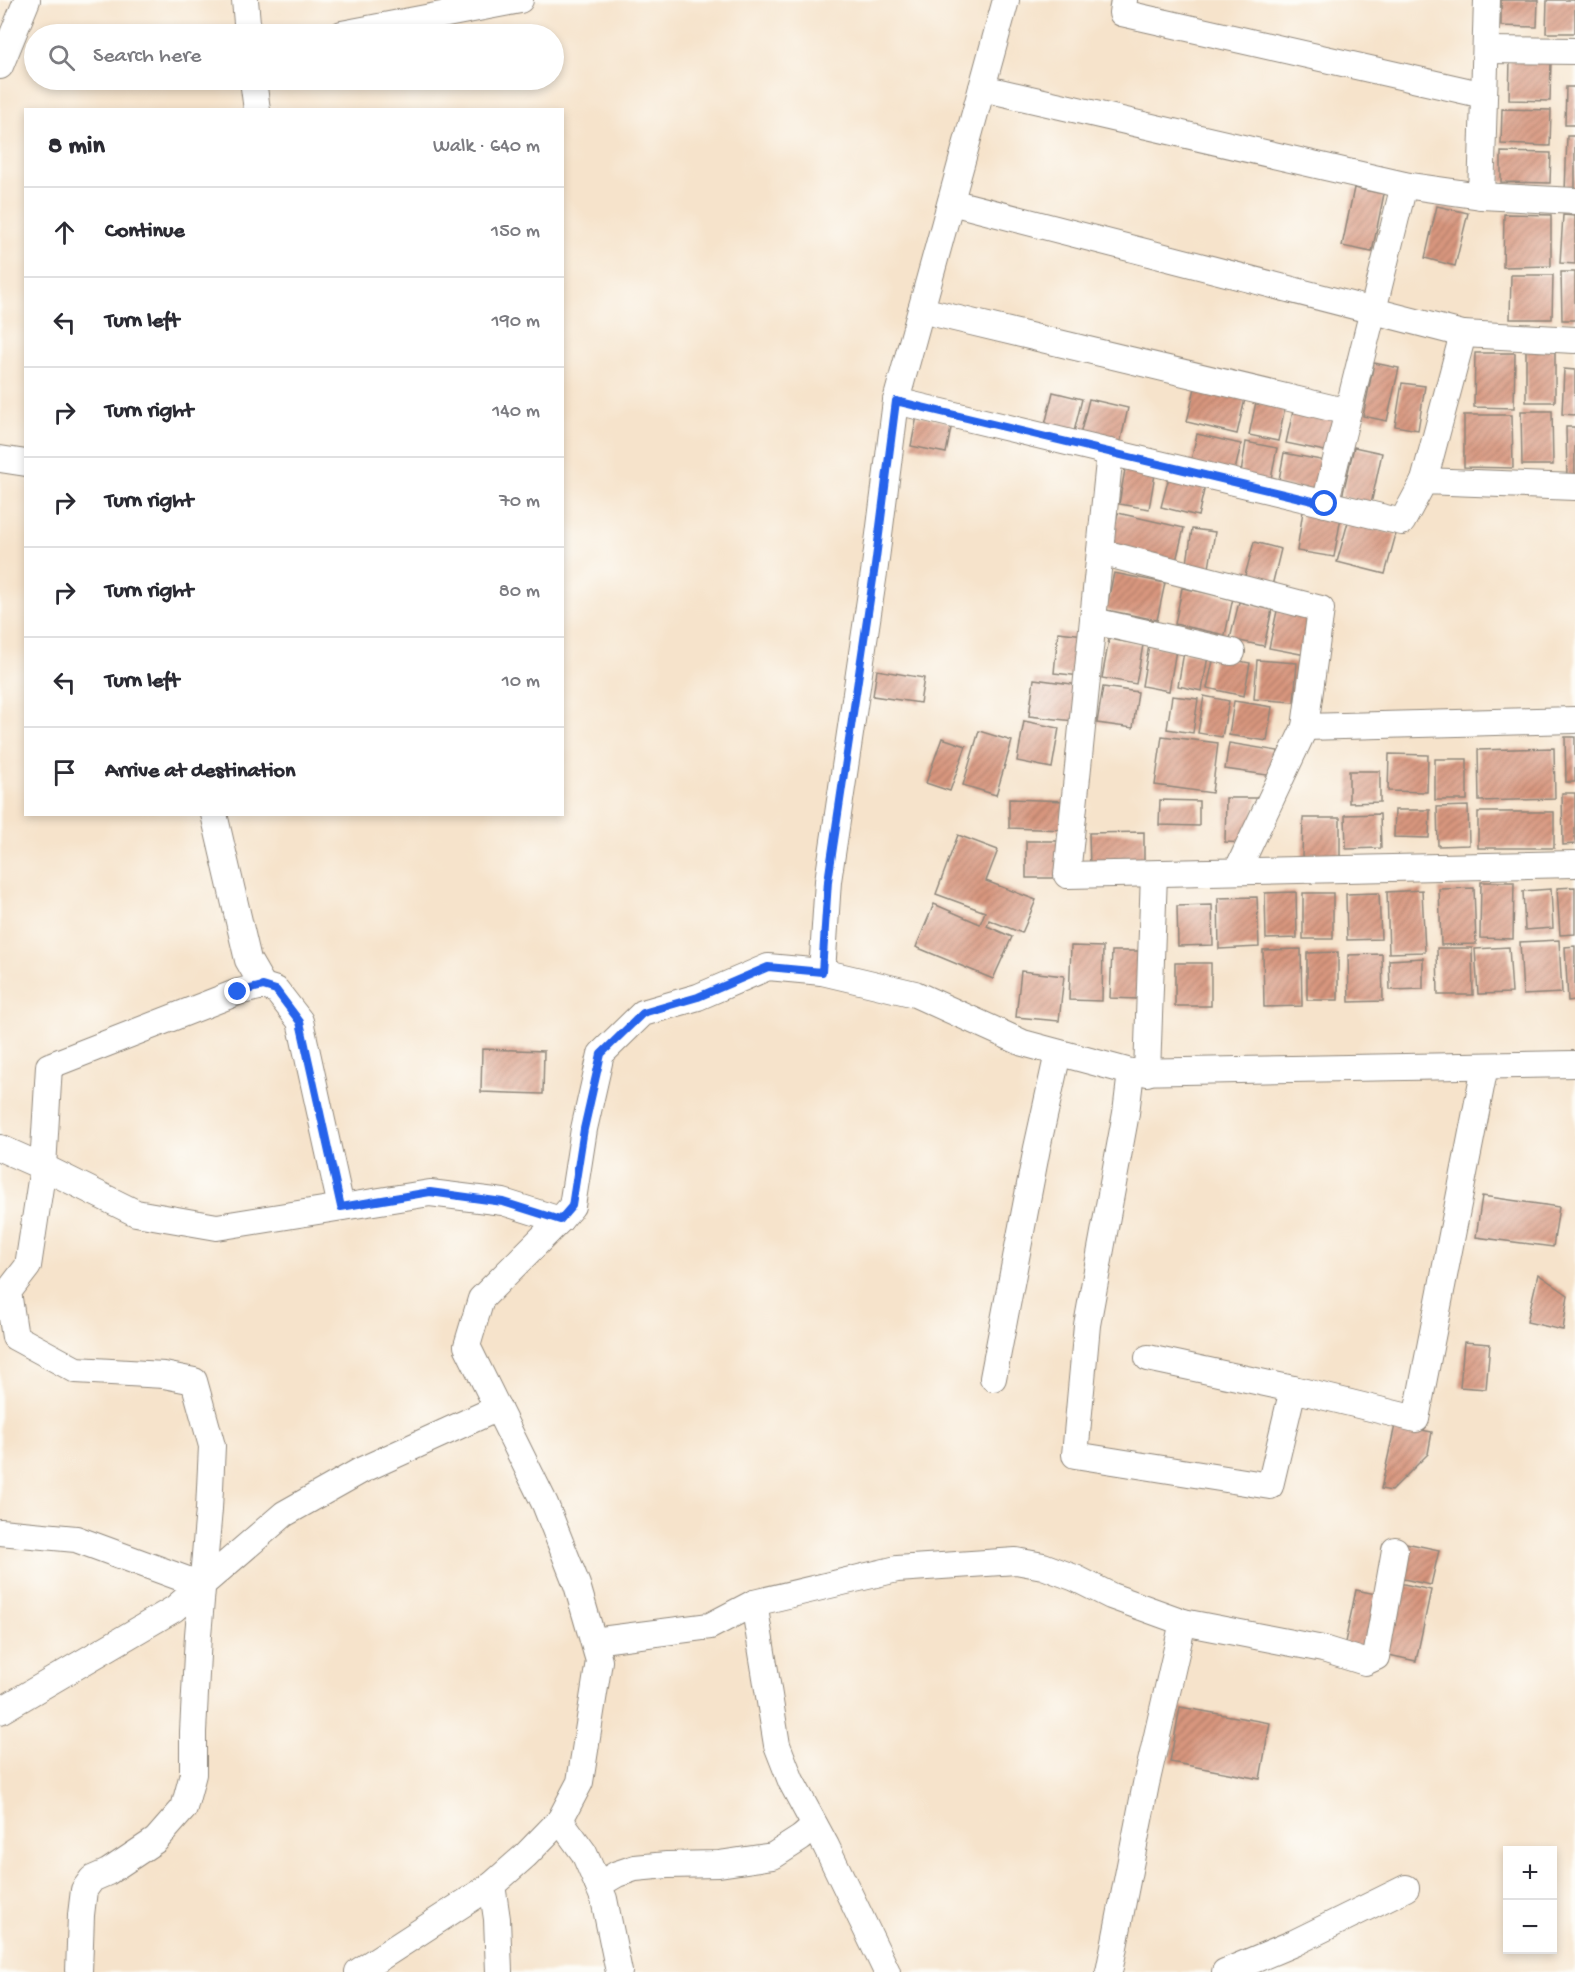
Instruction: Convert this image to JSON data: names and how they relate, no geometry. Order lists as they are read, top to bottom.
{
  "page": {
    "search": "Search here",
    "heading": ["8 min", "Walk · 640 m"],
    "list": [
      ["Continue", "150 m"],
      ["Turn left", "190 m"],
      ["Turn right", "140 m"],
      ["Turn right", "70 m"],
      ["Turn right", "80 m"],
      ["Turn left", "10 m"],
      "Arrive at destination"
    ],
    "map_buttons": ["+", "−"]
  }
}
